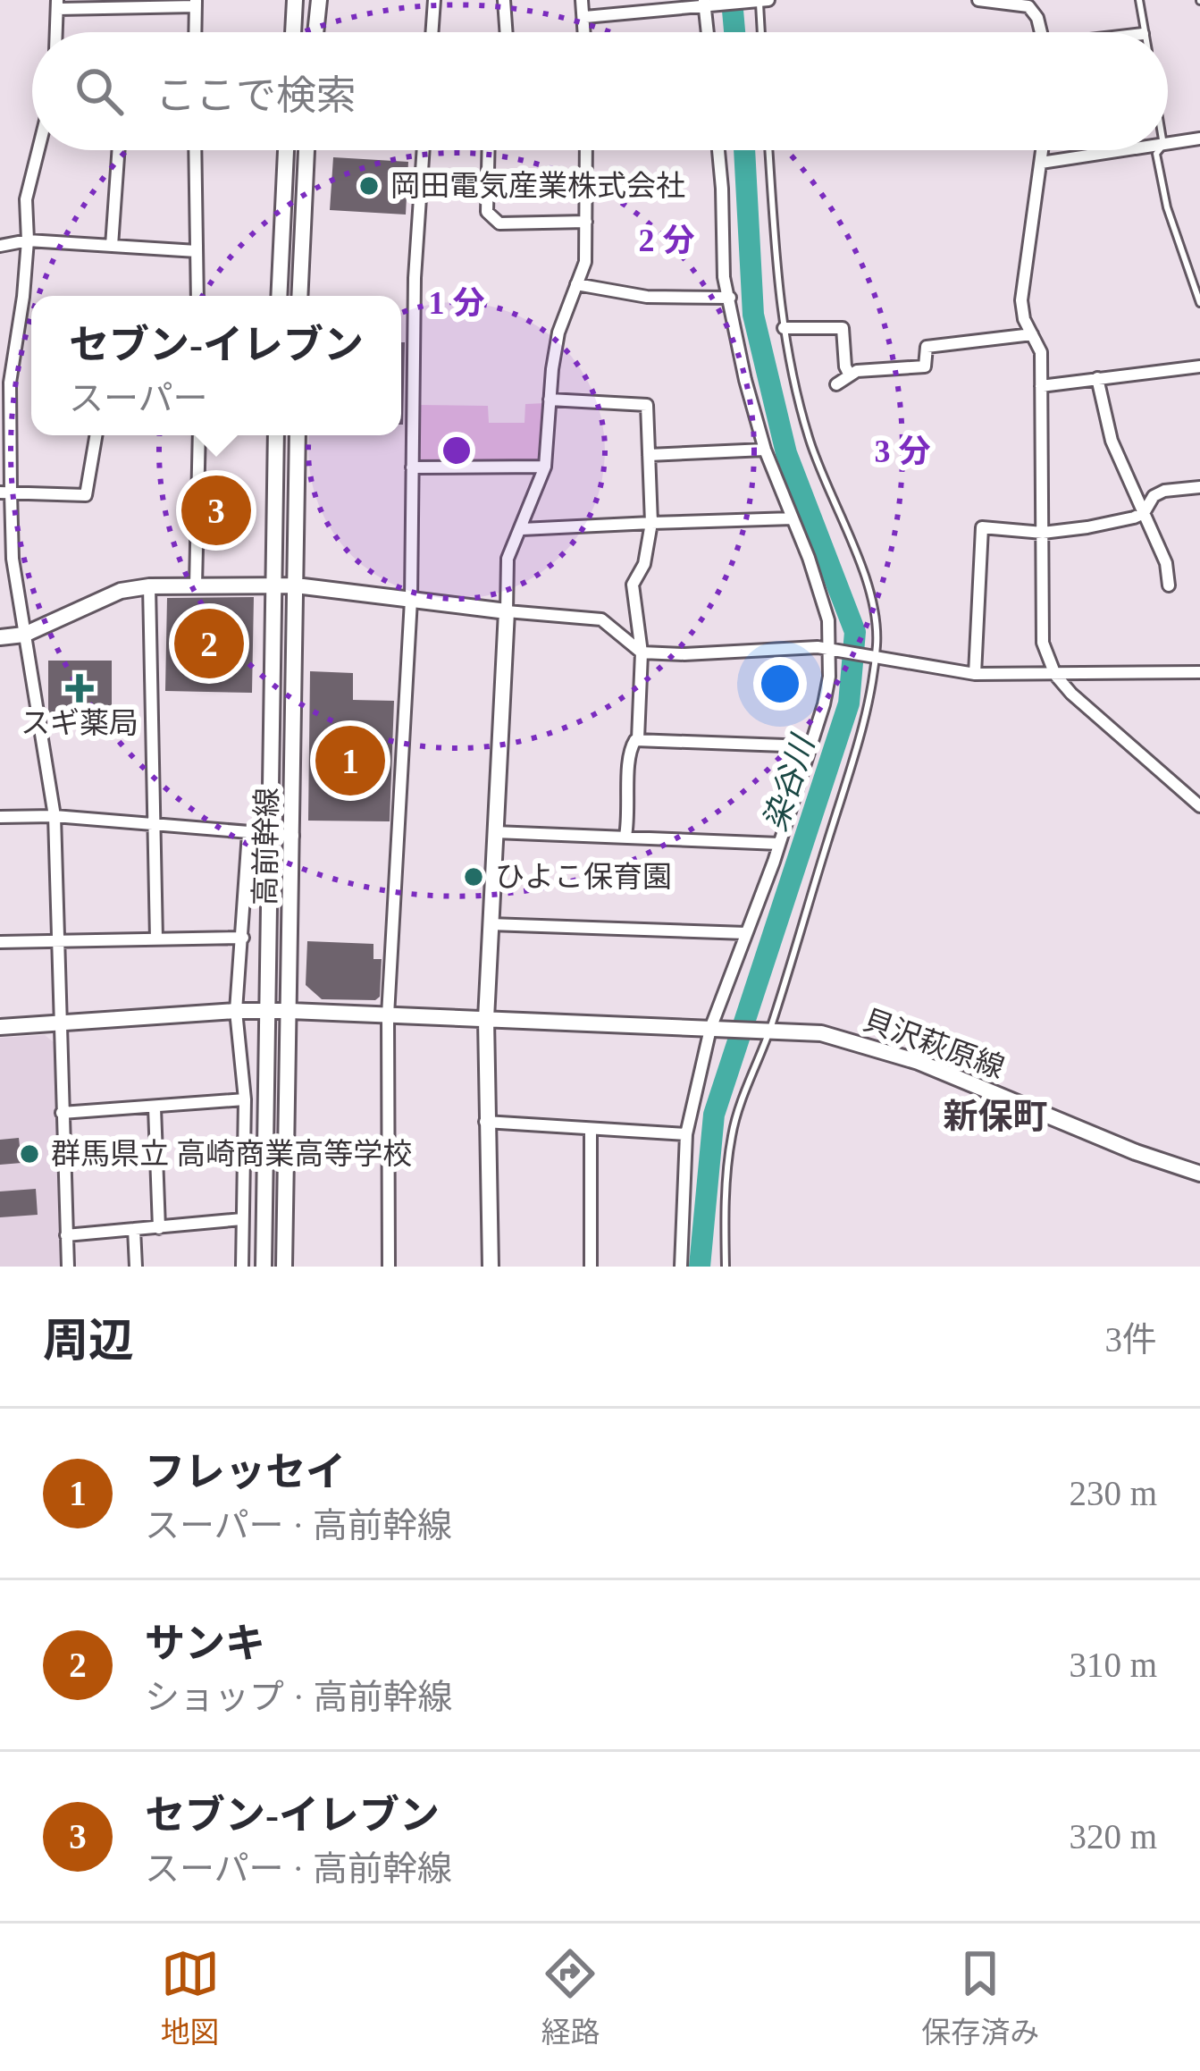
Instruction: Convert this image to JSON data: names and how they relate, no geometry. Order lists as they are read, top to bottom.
{
  "streets": {
    "street": ["高前幹線", "貝沢萩原線"]
  },
  "crossings": [
    ["高前幹線", "貝沢萩原線"]
  ],
  "districts": ["新保町"],
  "water": ["染谷川"],
  "places": {
    "other": ["岡田電気産業株式会社", "ひよこ保育園", "群馬県立 高崎商業高等学校"],
    "health": ["スギ薬局"]
  },
  "page": {
    "search": "ここで検索",
    "popup": ["セブン-イレブン", "スーパー"],
    "pins": ["3", "2", "1"],
    "heading": ["周辺", "3件"],
    "list": [
      {
        "mark": "1",
        "name": "フレッセイ",
        "note": "スーパー · 高前幹線",
        "value": "230 m"
      },
      {
        "mark": "2",
        "name": "サンキ",
        "note": "ショップ · 高前幹線",
        "value": "310 m"
      },
      {
        "mark": "3",
        "name": "セブン-イレブン",
        "note": "スーパー · 高前幹線",
        "value": "320 m"
      }
    ],
    "nav": ["地図", "経路", "保存済み"]
  },
  "rings": ["2 分", "1 分", "3 分"]
}
